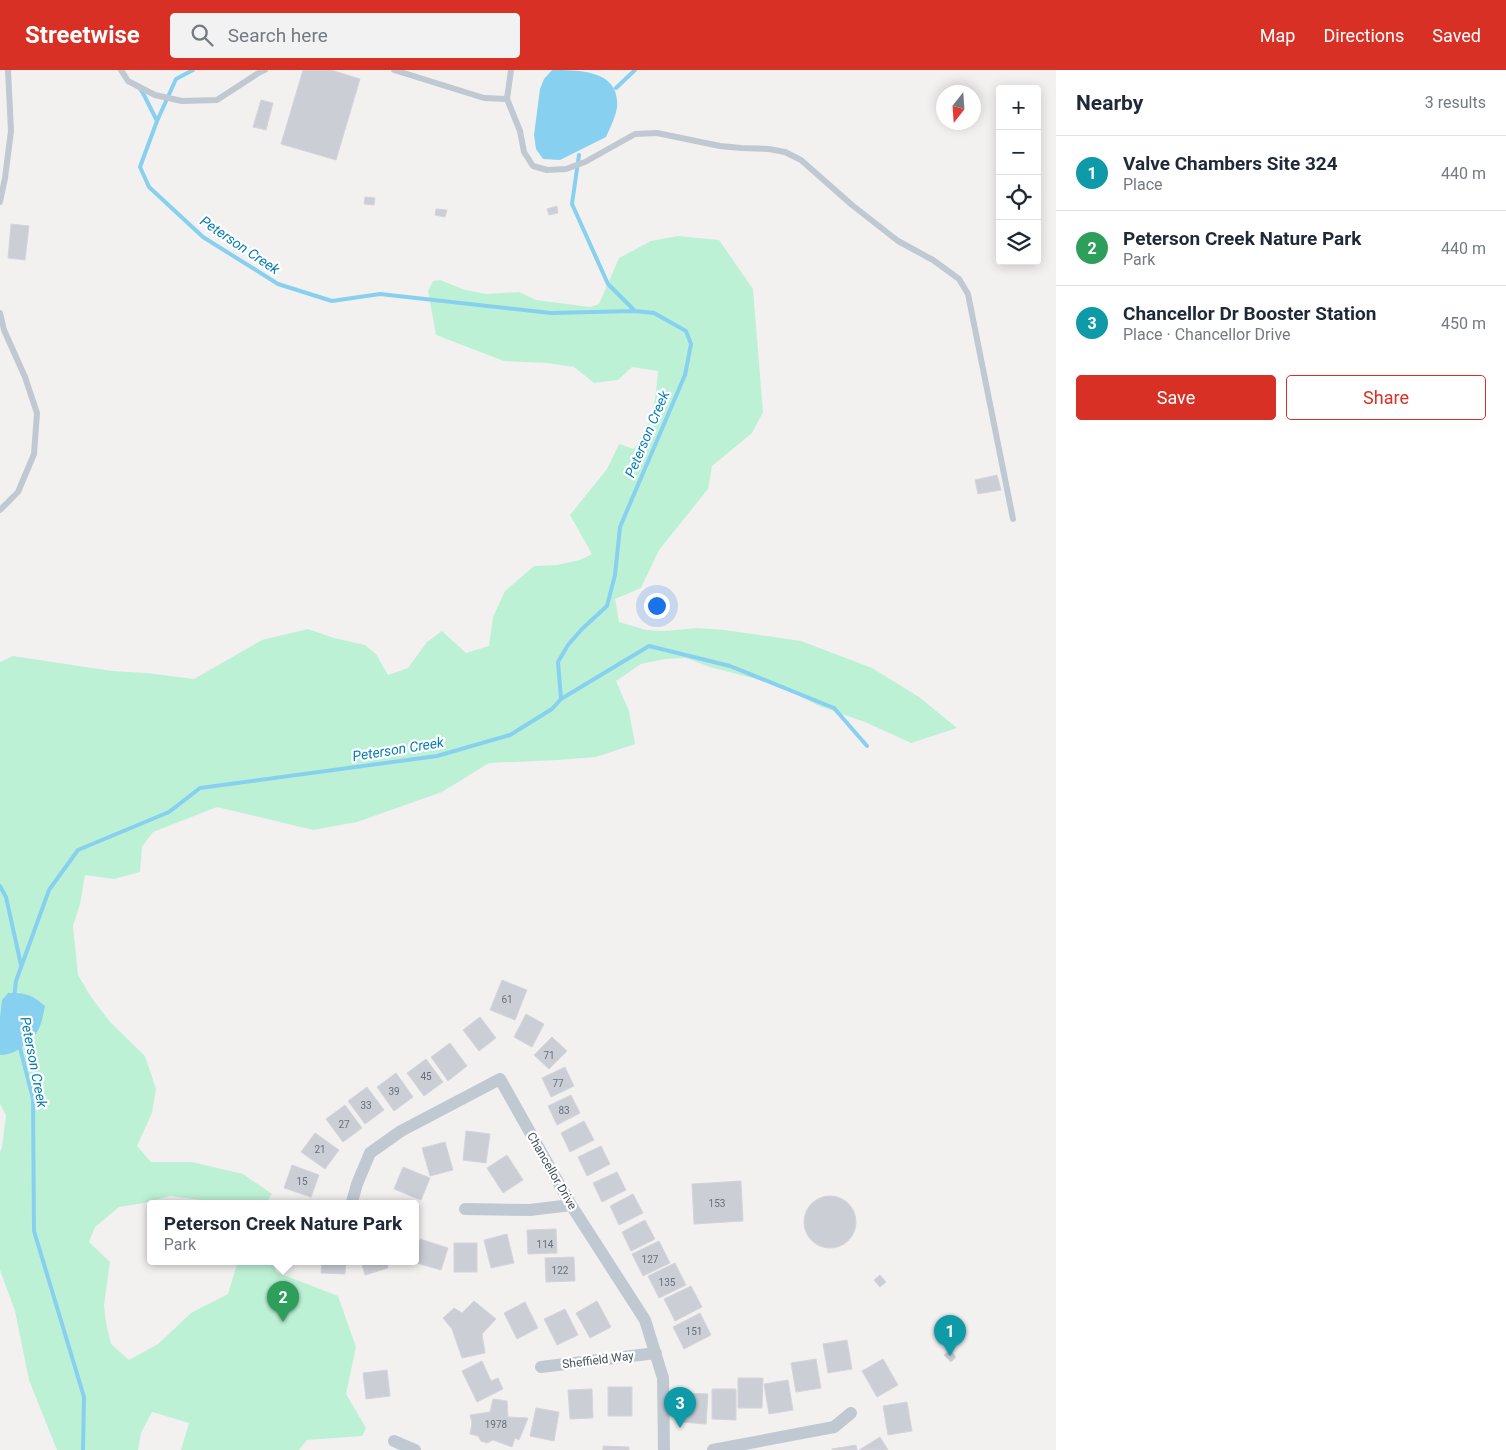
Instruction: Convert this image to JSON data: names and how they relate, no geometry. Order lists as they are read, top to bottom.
{
  "streets": {
    "street": ["Chancellor Drive", "Sheffield Way"]
  },
  "crossings": [
    ["Chancellor Drive", "Sheffield Way"]
  ],
  "water": ["Peterson Creek"],
  "house_numbers": [
    "61",
    "71",
    "45",
    "77",
    "39",
    "33",
    "83",
    "27",
    "21",
    "15",
    "153",
    "114",
    "127",
    "122",
    "135",
    "151",
    "1978"
  ],
  "north": "bottom",
  "page": {
    "header": "Streetwise",
    "search": "Search here",
    "nav": ["Map", "Directions", "Saved"],
    "heading": ["Nearby", "3 results"],
    "map_buttons": ["+", "−"],
    "list": [
      {
        "mark": "1",
        "name": "Valve Chambers Site 324",
        "note": "Place",
        "value": "440 m"
      },
      {
        "mark": "2",
        "name": "Peterson Creek Nature Park",
        "note": "Park",
        "value": "440 m"
      },
      {
        "mark": "3",
        "name": "Chancellor Dr Booster Station",
        "note": "Place · Chancellor Drive",
        "value": "450 m"
      }
    ],
    "buttons": ["Save", "Share"],
    "popup": ["Peterson Creek Nature Park", "Park"],
    "pins": ["2", "1", "3"]
  }
}
